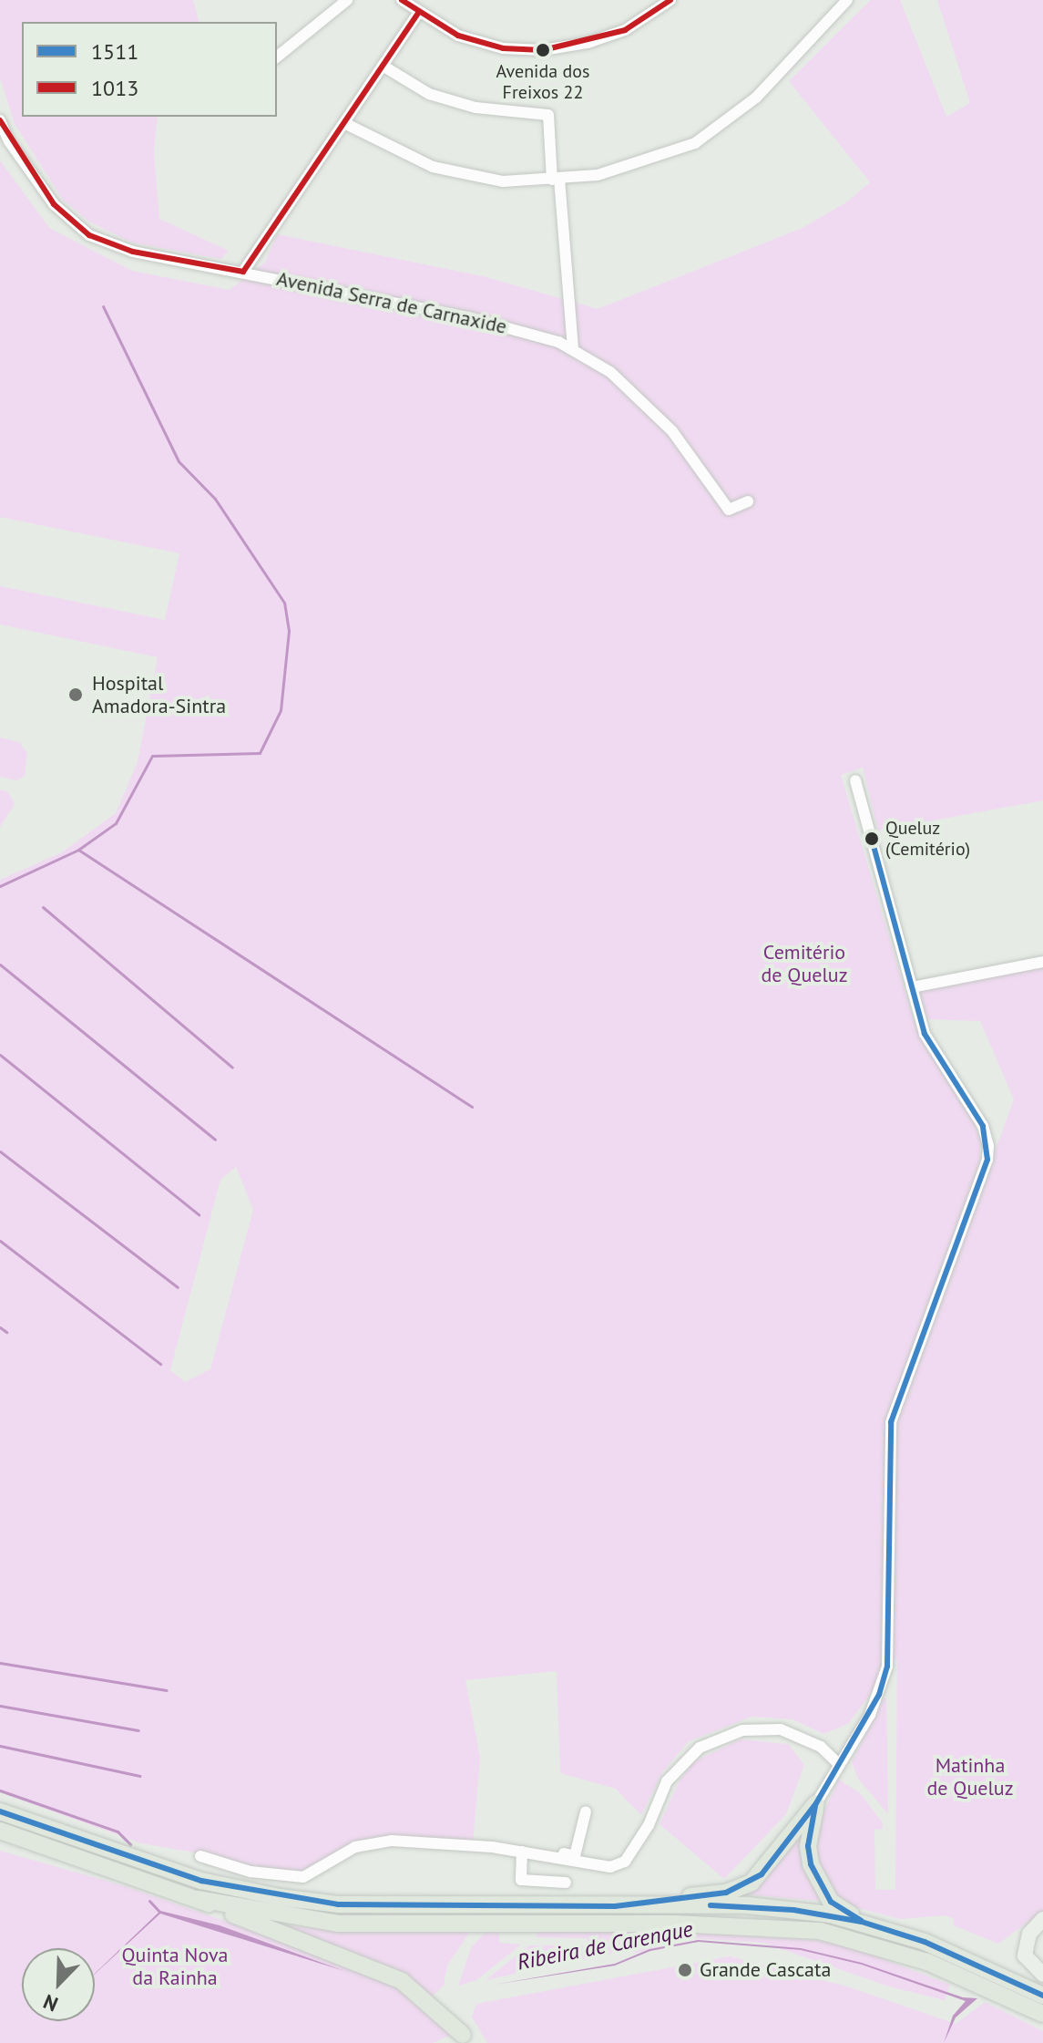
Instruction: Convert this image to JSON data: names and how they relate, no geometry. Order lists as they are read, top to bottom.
{
  "streets": {
    "street": ["Avenida Serra de Carnaxide"]
  },
  "water": ["Ribeira de Carenque"],
  "parks": ["Cemitério de Queluz", "Matinha de Queluz", "Quinta Nova da Rainha"],
  "places": [
    "Avenida dos Freixos 22",
    "Hospital Amadora-Sintra",
    "Queluz (Cemitério)",
    "Grande Cascata"
  ],
  "lines": ["transit line 1013", "transit line 1511"],
  "legend": ["1511", "1013"],
  "north": "bottom left"
}
